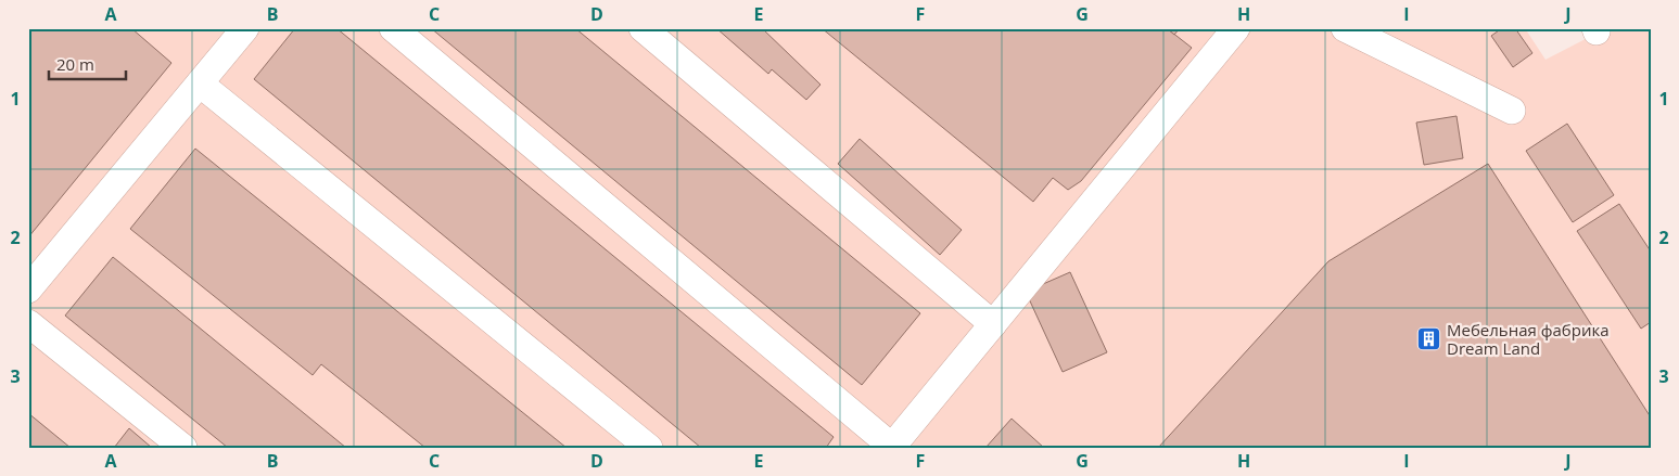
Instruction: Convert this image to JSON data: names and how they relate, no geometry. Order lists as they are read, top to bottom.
{
  "places": {
    "building": ["Мебельная фабрика Dream Land"]
  },
  "scale_bar": "20 m",
  "grid": {
    "columns": [
      "A",
      "B",
      "C",
      "D",
      "E",
      "F",
      "G",
      "H",
      "I",
      "J"
    ],
    "rows": ["1", "2", "3"]
  }
}
